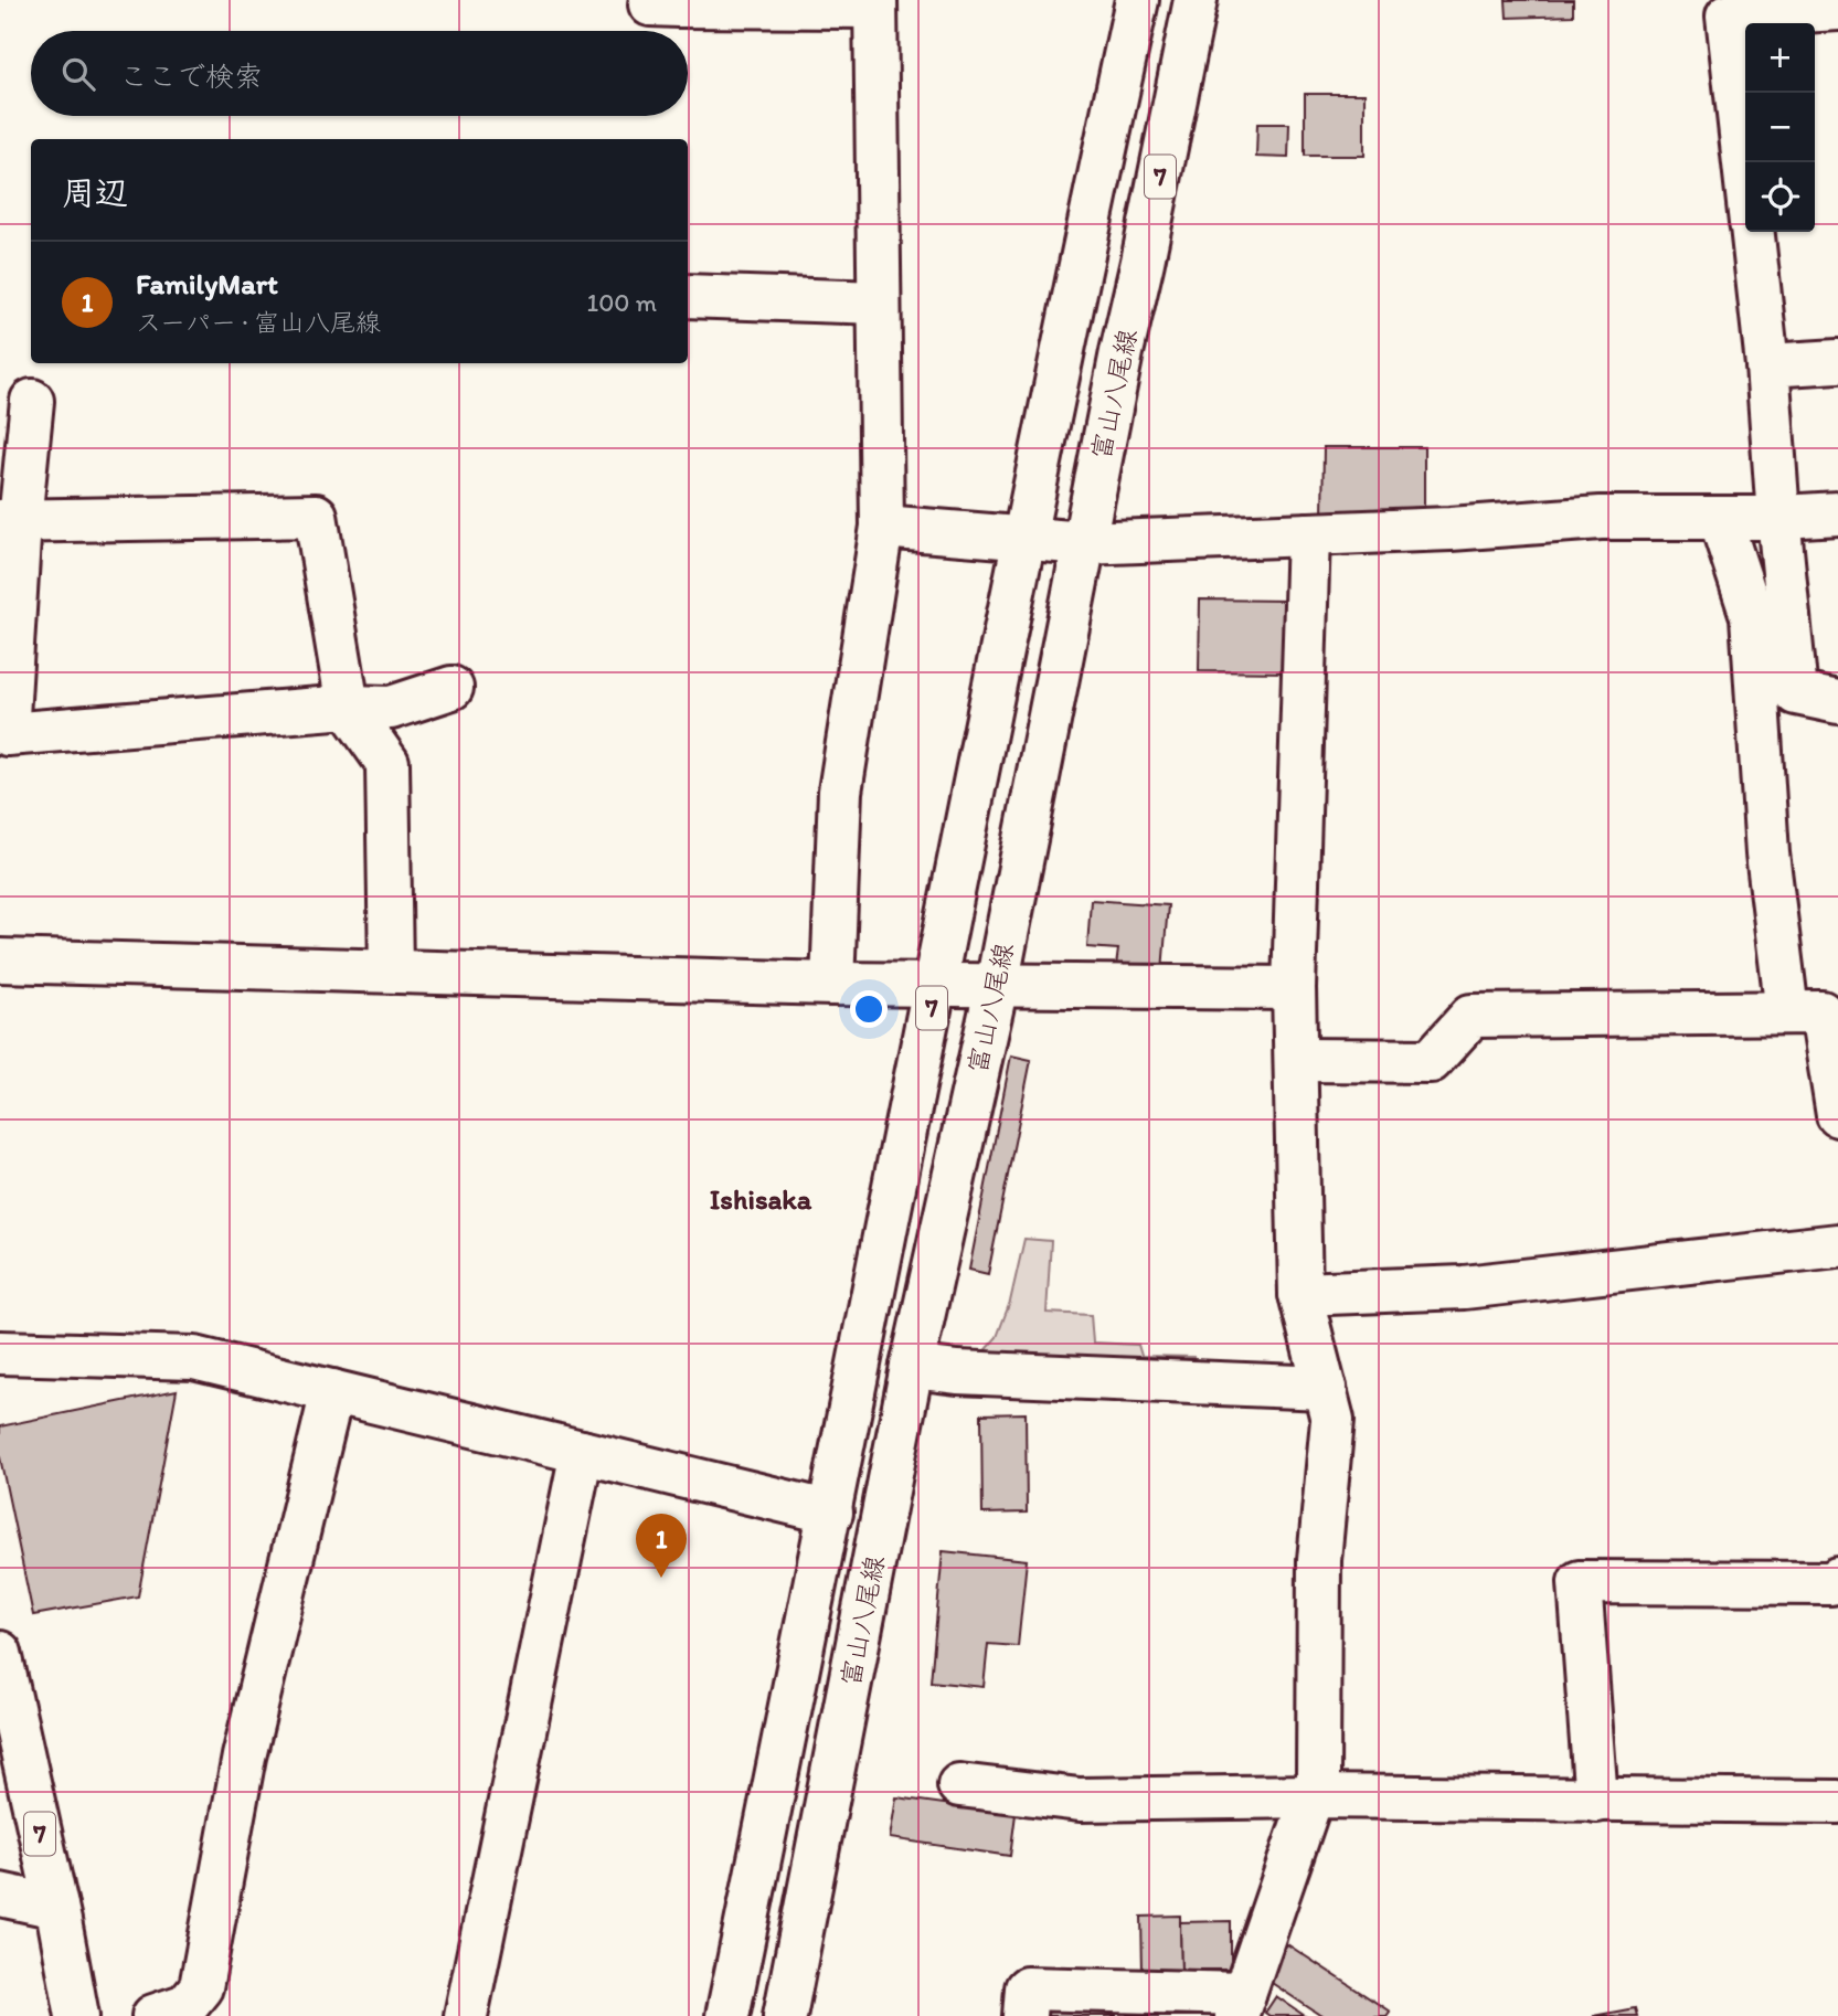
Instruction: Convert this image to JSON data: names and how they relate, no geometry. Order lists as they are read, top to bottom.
{
  "streets": {
    "street": ["7", "富山八尾線"]
  },
  "districts": ["Ishisaka"],
  "page": {
    "map_buttons": ["+", "−"],
    "search": "ここで検索",
    "heading": "周辺",
    "list": [
      {
        "mark": "1",
        "name": "FamilyMart",
        "note": "スーパー · 富山八尾線",
        "value": "100 m"
      }
    ],
    "pins": "1"
  }
}
